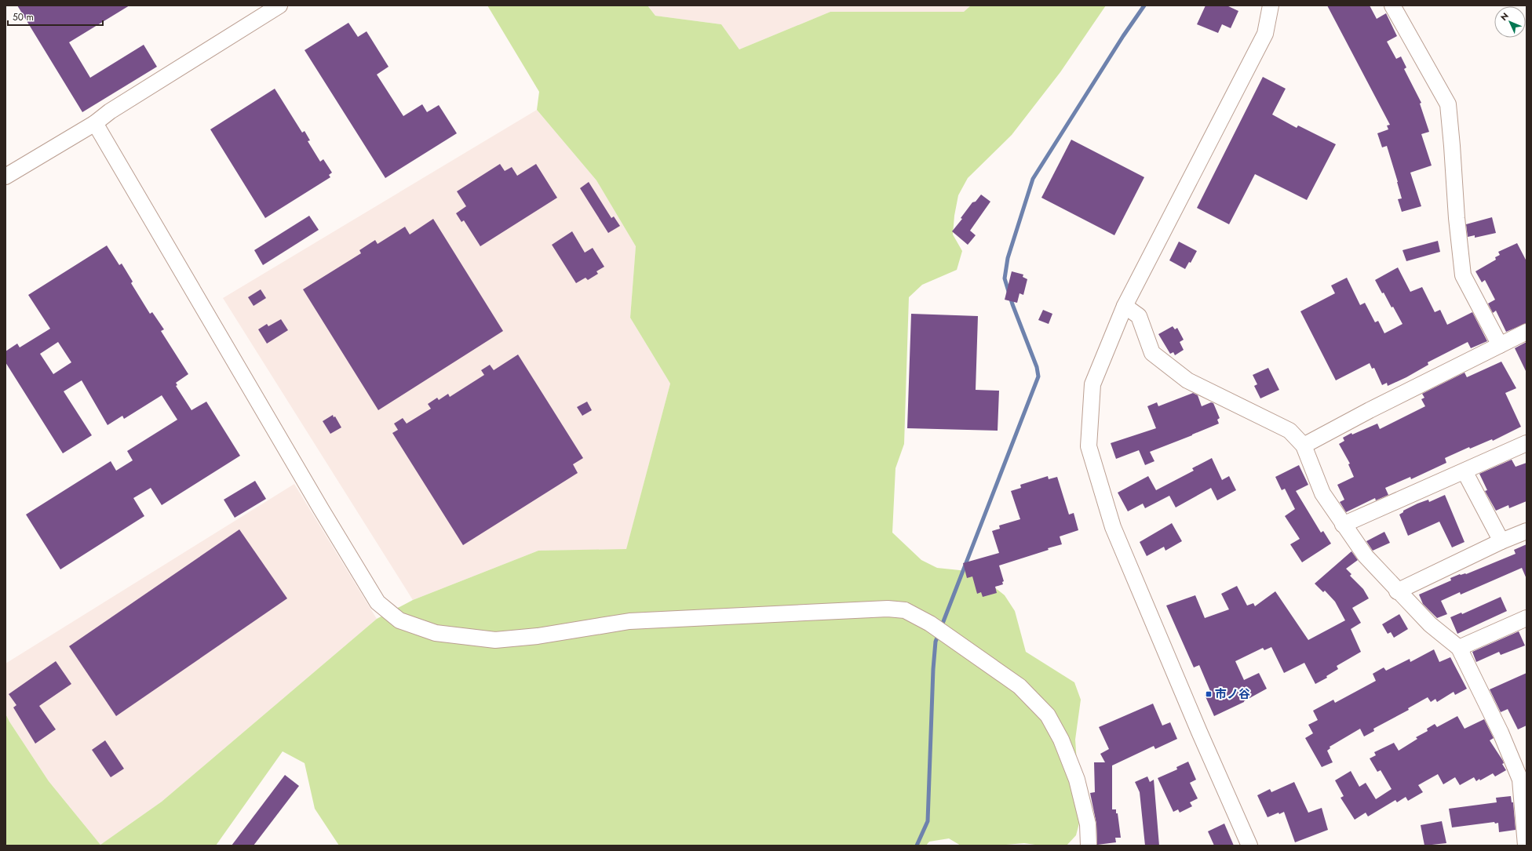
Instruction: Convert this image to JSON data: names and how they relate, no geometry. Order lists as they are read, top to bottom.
{
  "places": {
    "transit": ["市ノ谷"]
  },
  "scale_bar": "50 m",
  "north": "top left"
}
